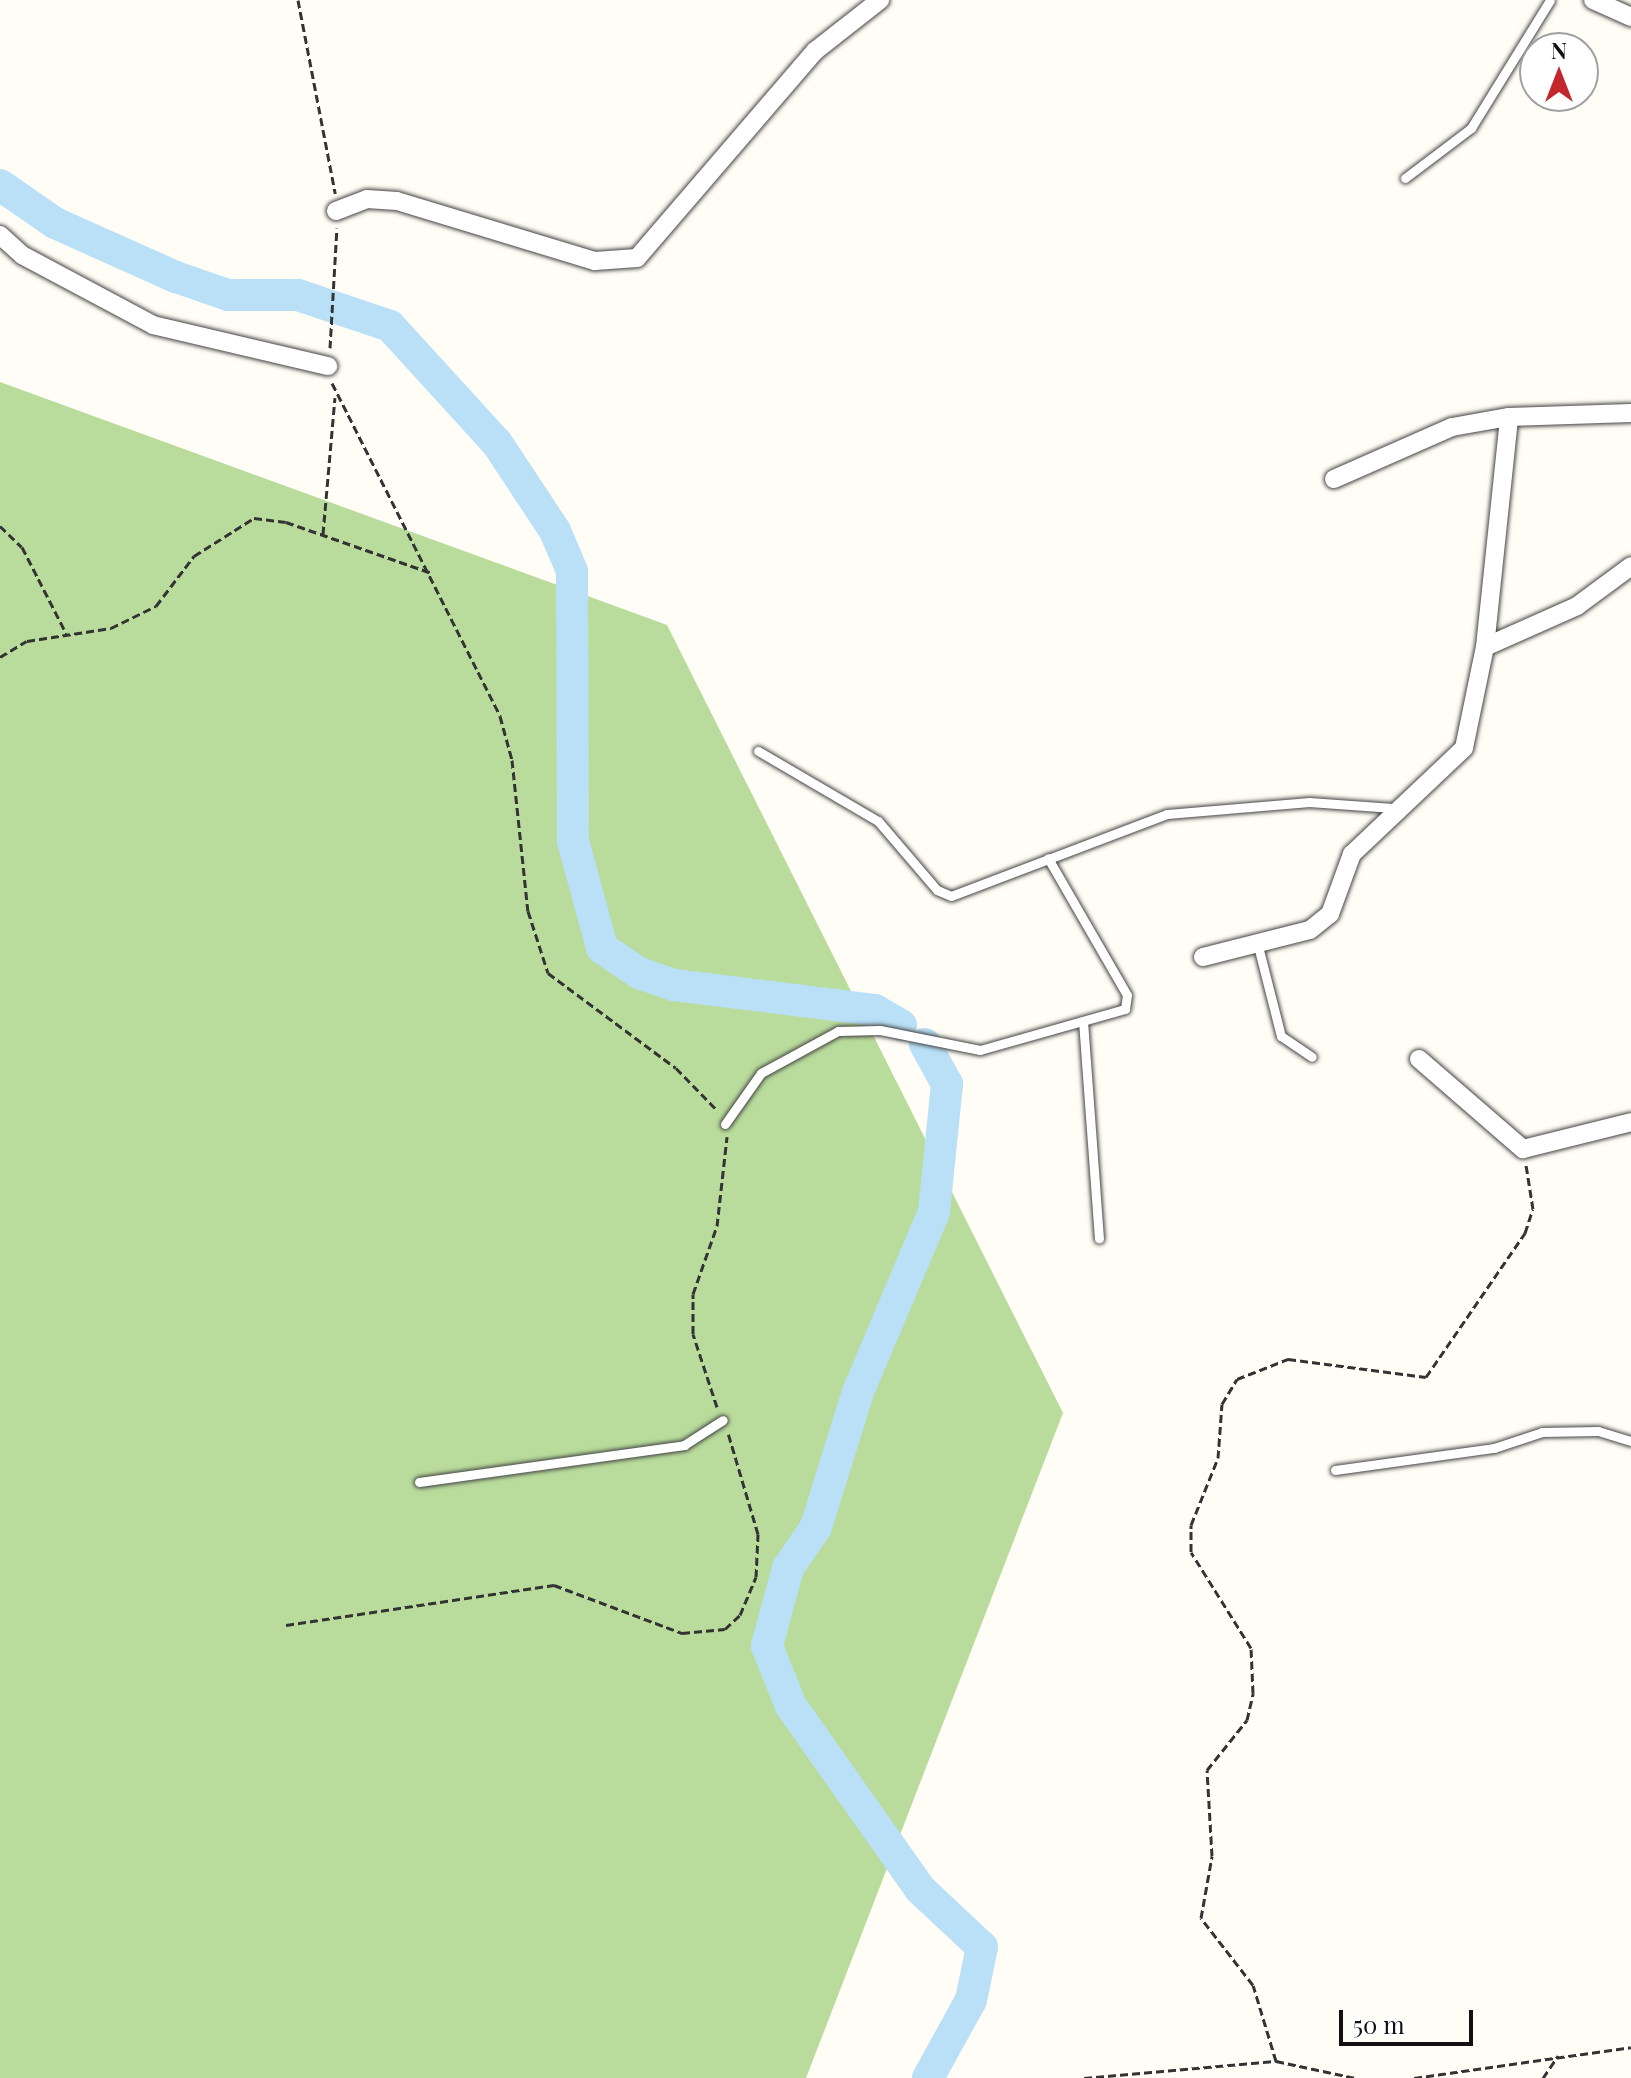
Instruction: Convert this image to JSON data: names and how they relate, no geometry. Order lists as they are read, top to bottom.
{
  "scale_bar": "50 m",
  "north": "top"
}
